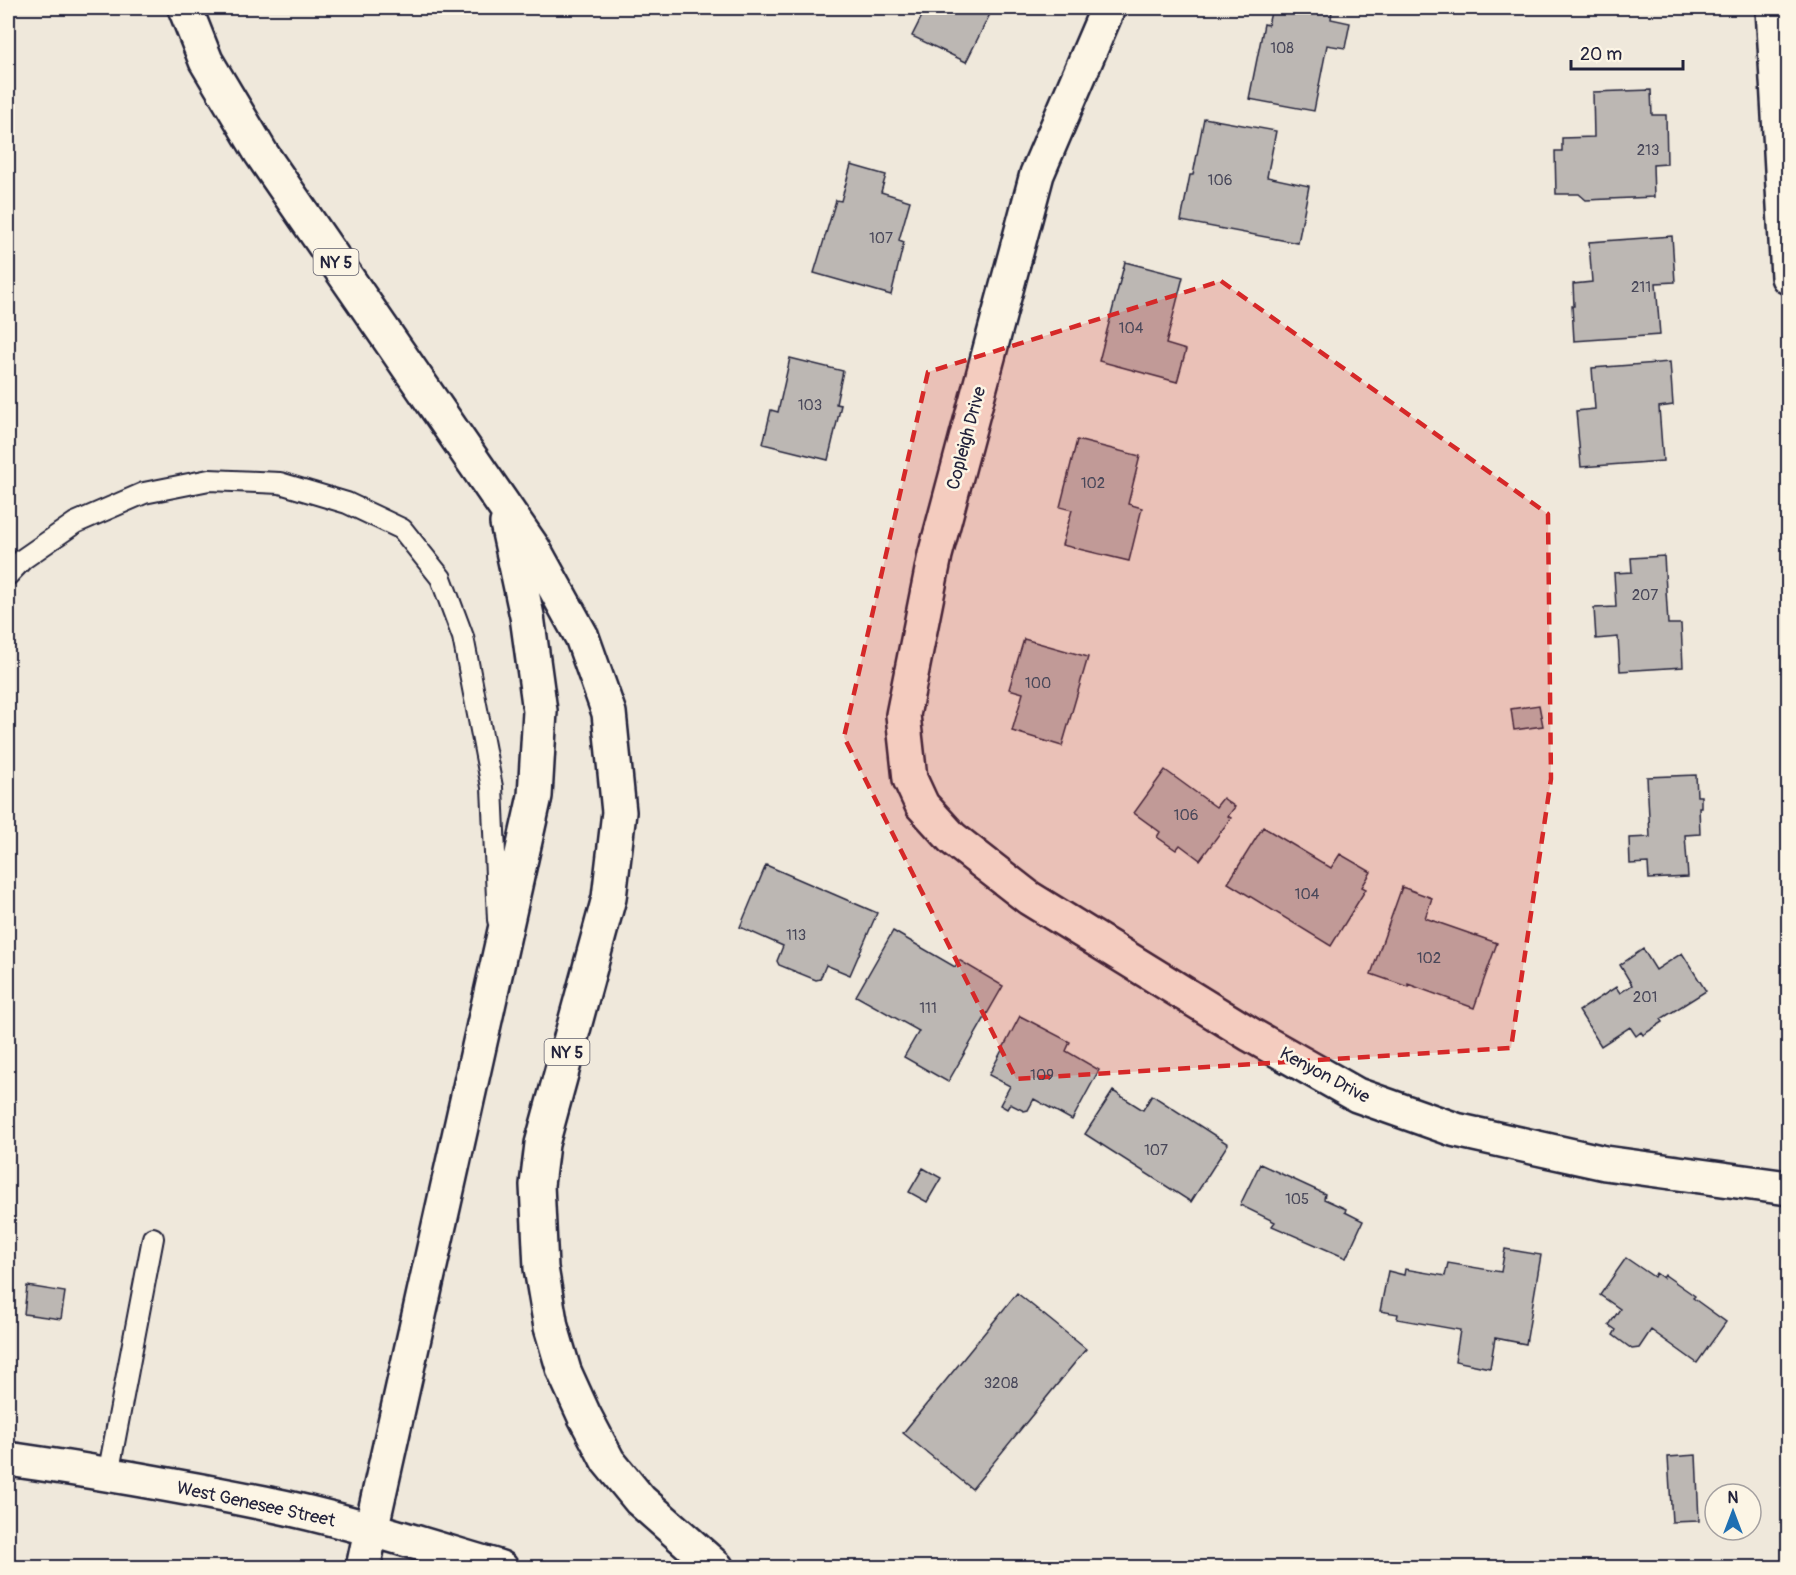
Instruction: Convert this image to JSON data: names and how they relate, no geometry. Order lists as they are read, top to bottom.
{
  "streets": {
    "main road": [
      "NY 5",
      "Copleigh Drive",
      "Kenyon Drive",
      "West Genesee Street"
    ]
  },
  "crossings": [
    ["Copleigh Drive", "Kenyon Drive"]
  ],
  "house_numbers": [
    "108",
    "213",
    "106",
    "107",
    "211",
    "104",
    "103",
    "102",
    "207",
    "100",
    "106",
    "104",
    "113",
    "102",
    "201",
    "111",
    "109",
    "107",
    "105",
    "3208"
  ],
  "scale_bar": "20 m",
  "north": "top"
}
